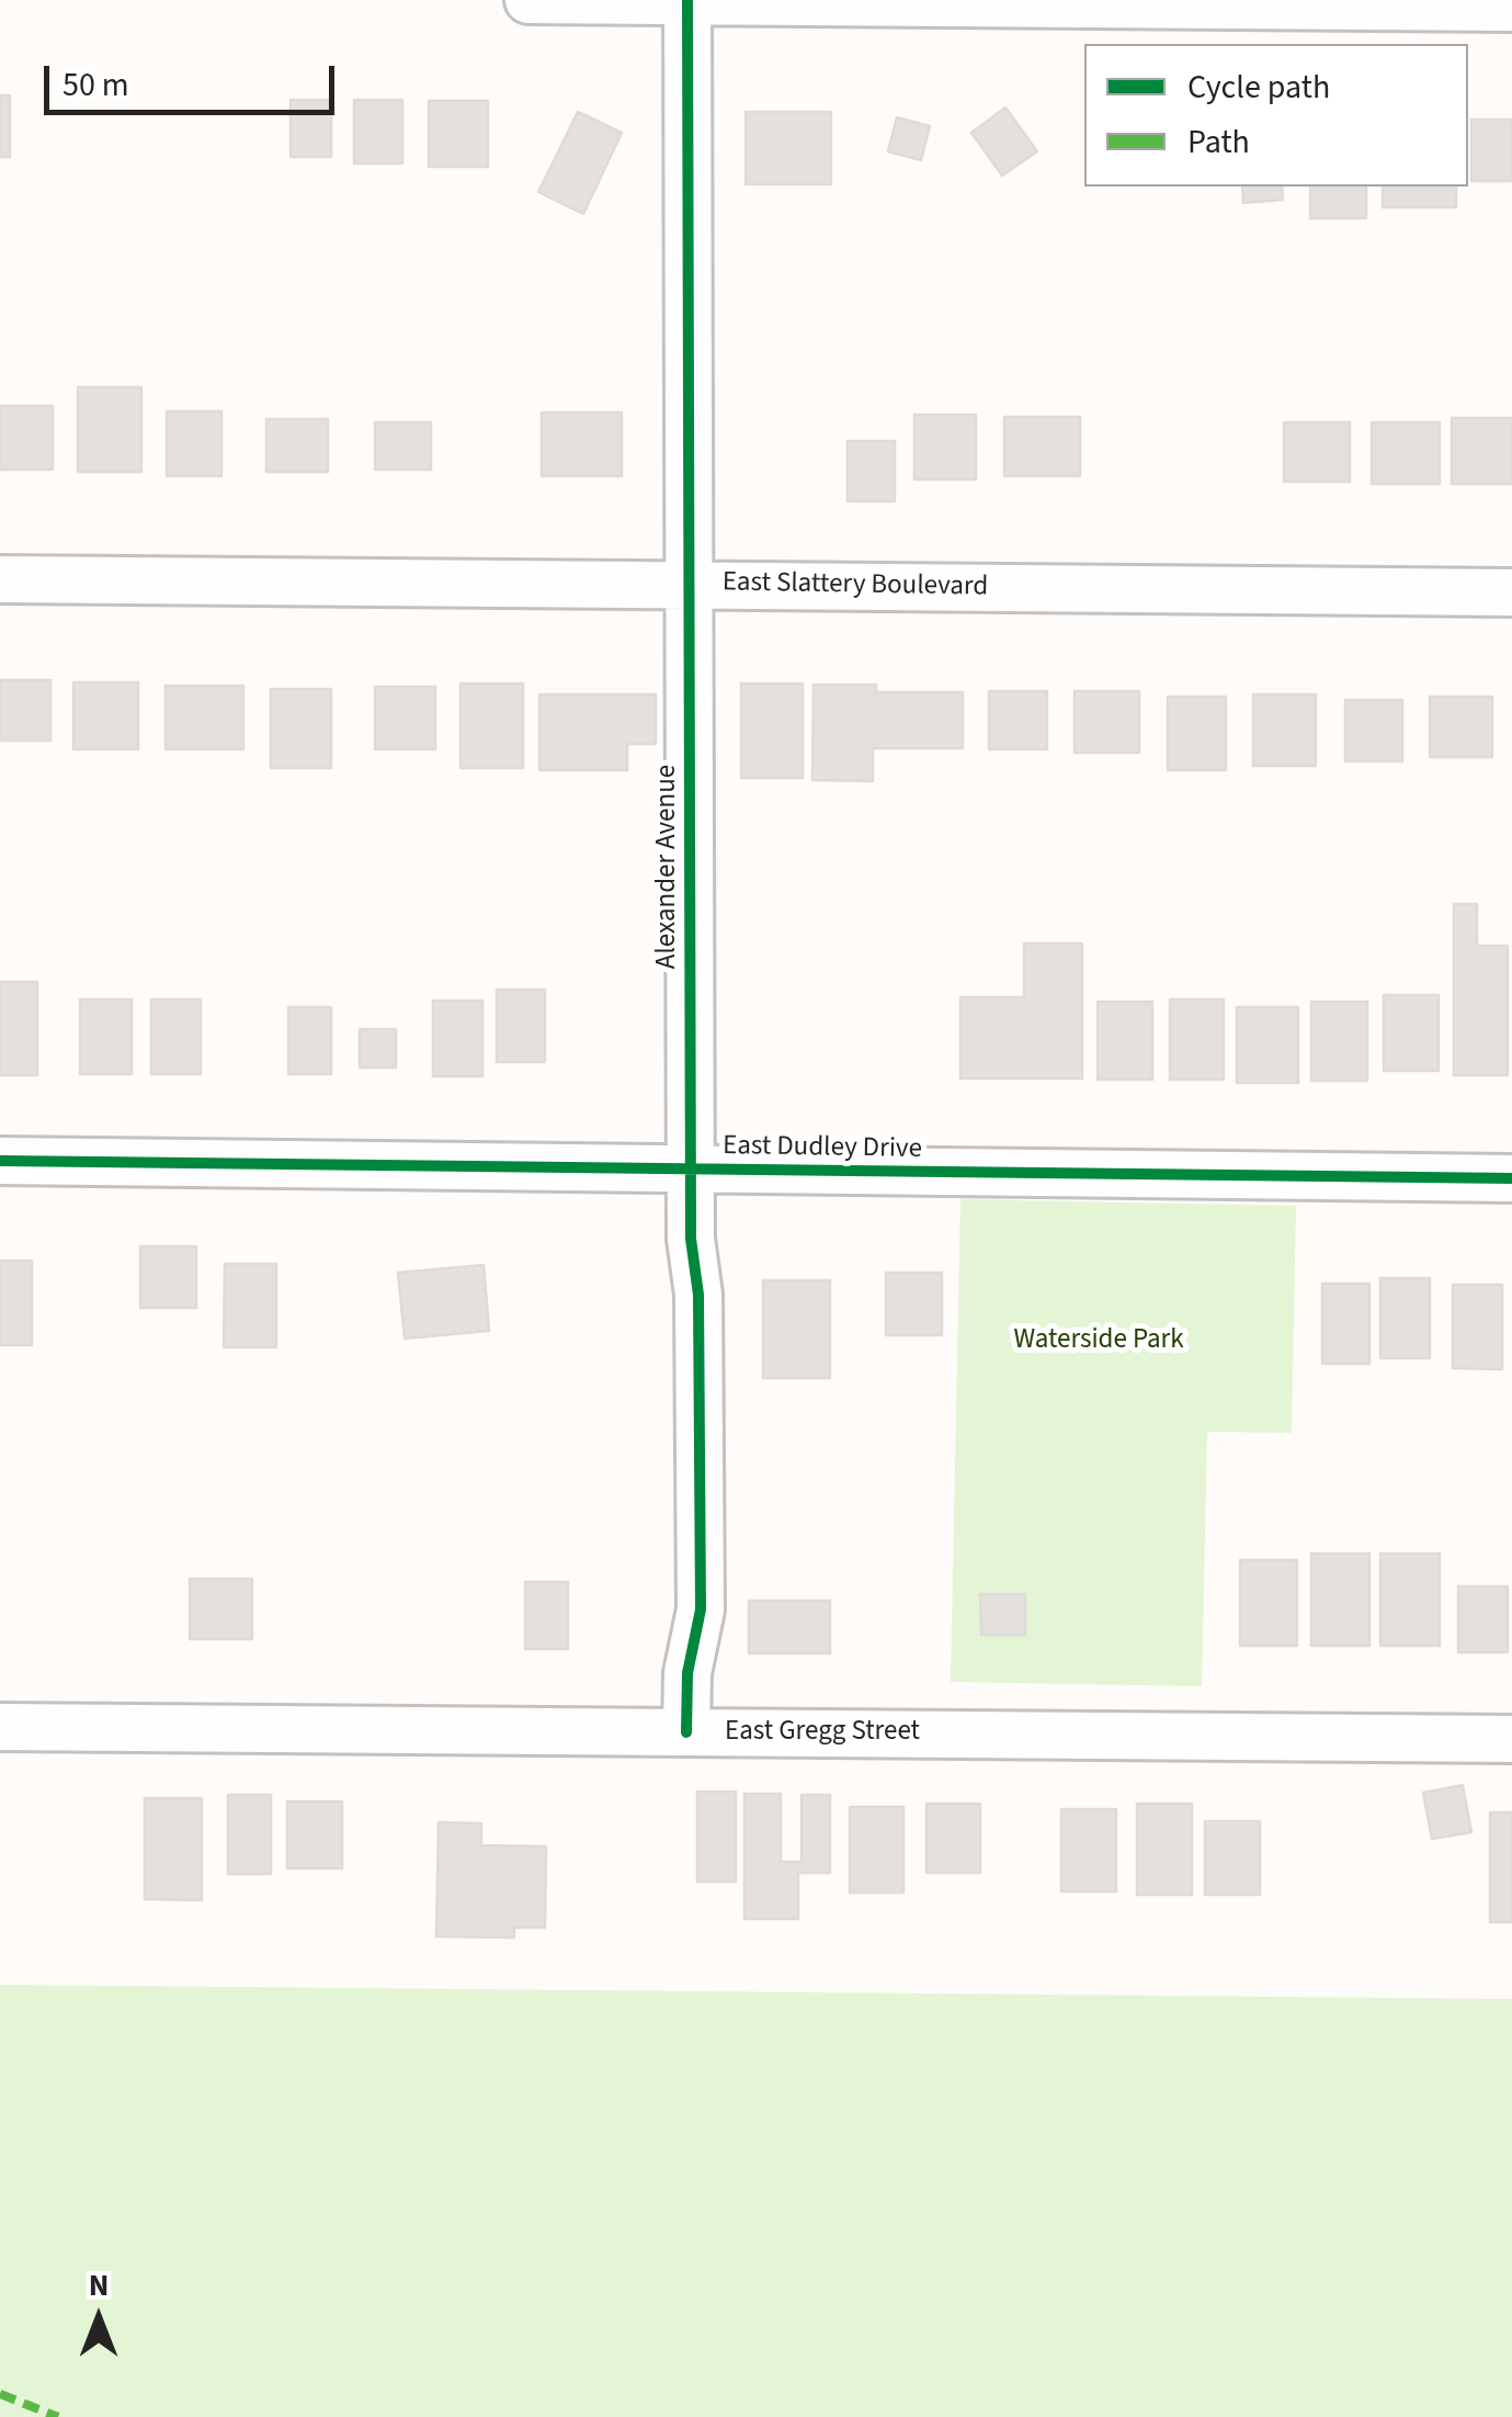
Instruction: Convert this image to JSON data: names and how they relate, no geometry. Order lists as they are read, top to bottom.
{
  "streets": {
    "street": [
      "East Slattery Boulevard",
      "Alexander Avenue",
      "East Dudley Drive",
      "East Gregg Street"
    ]
  },
  "crossings": [
    ["East Slattery Boulevard", "Alexander Avenue"],
    ["Alexander Avenue", "East Dudley Drive"],
    ["Alexander Avenue", "East Gregg Street"]
  ],
  "parks": ["Waterside Park"],
  "legend": ["Cycle path", "Path"],
  "scale_bar": "50 m",
  "north": "top"
}
